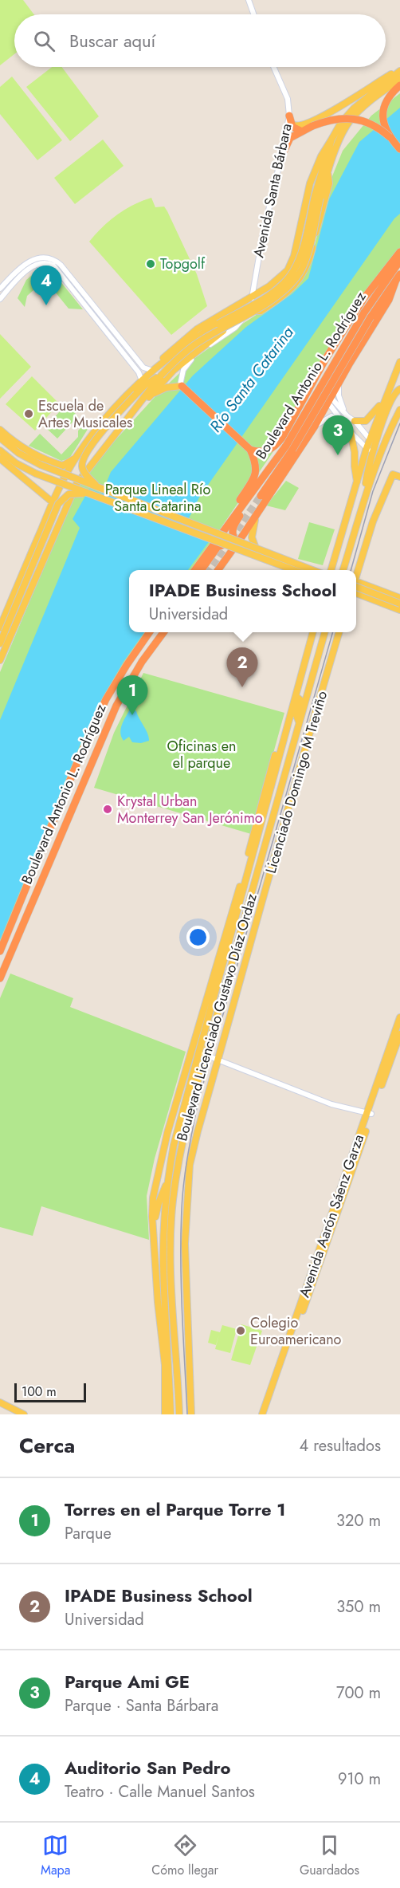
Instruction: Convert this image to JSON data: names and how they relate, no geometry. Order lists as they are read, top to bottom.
{
  "streets": {
    "highway": ["Boulevard Antonio L. Rodríguez"],
    "main road": ["Licenciado Domingo M Treviño", "Boulevard Licenciado Gustavo Díaz Ordaz", "Avenida Aarón Sáenz Garza"],
    "street": ["Avenida Santa Bárbara"]
  },
  "water": ["Río Santa Catarina"],
  "parks": ["Parque Lineal Río Santa Catarina", "Oficinas en el parque"],
  "places": [
    "Topgolf",
    "Escuela de Artes Musicales",
    "Krystal Urban Monterrey San Jerónimo",
    "Colegio Euroamericano"
  ],
  "scale_bar": "100 m",
  "page": {
    "search": "Buscar aquí",
    "pins": [
      "4",
      "3",
      "2",
      "1"
    ],
    "popup": ["IPADE Business School", "Universidad"],
    "scale": "100 m",
    "heading": ["Cerca", "4 resultados"],
    "list": [
      {
        "mark": "1",
        "name": "Torres en el Parque Torre 1",
        "note": "Parque",
        "value": "320 m"
      },
      {
        "mark": "2",
        "name": "IPADE Business School",
        "note": "Universidad",
        "value": "350 m"
      },
      {
        "mark": "3",
        "name": "Parque Ami GE",
        "note": "Parque · Santa Bárbara",
        "value": "700 m"
      },
      {
        "mark": "4",
        "name": "Auditorio San Pedro",
        "note": "Teatro · Calle Manuel Santos",
        "value": "910 m"
      }
    ],
    "nav": ["Mapa", "Cómo llegar", "Guardados"]
  }
}
